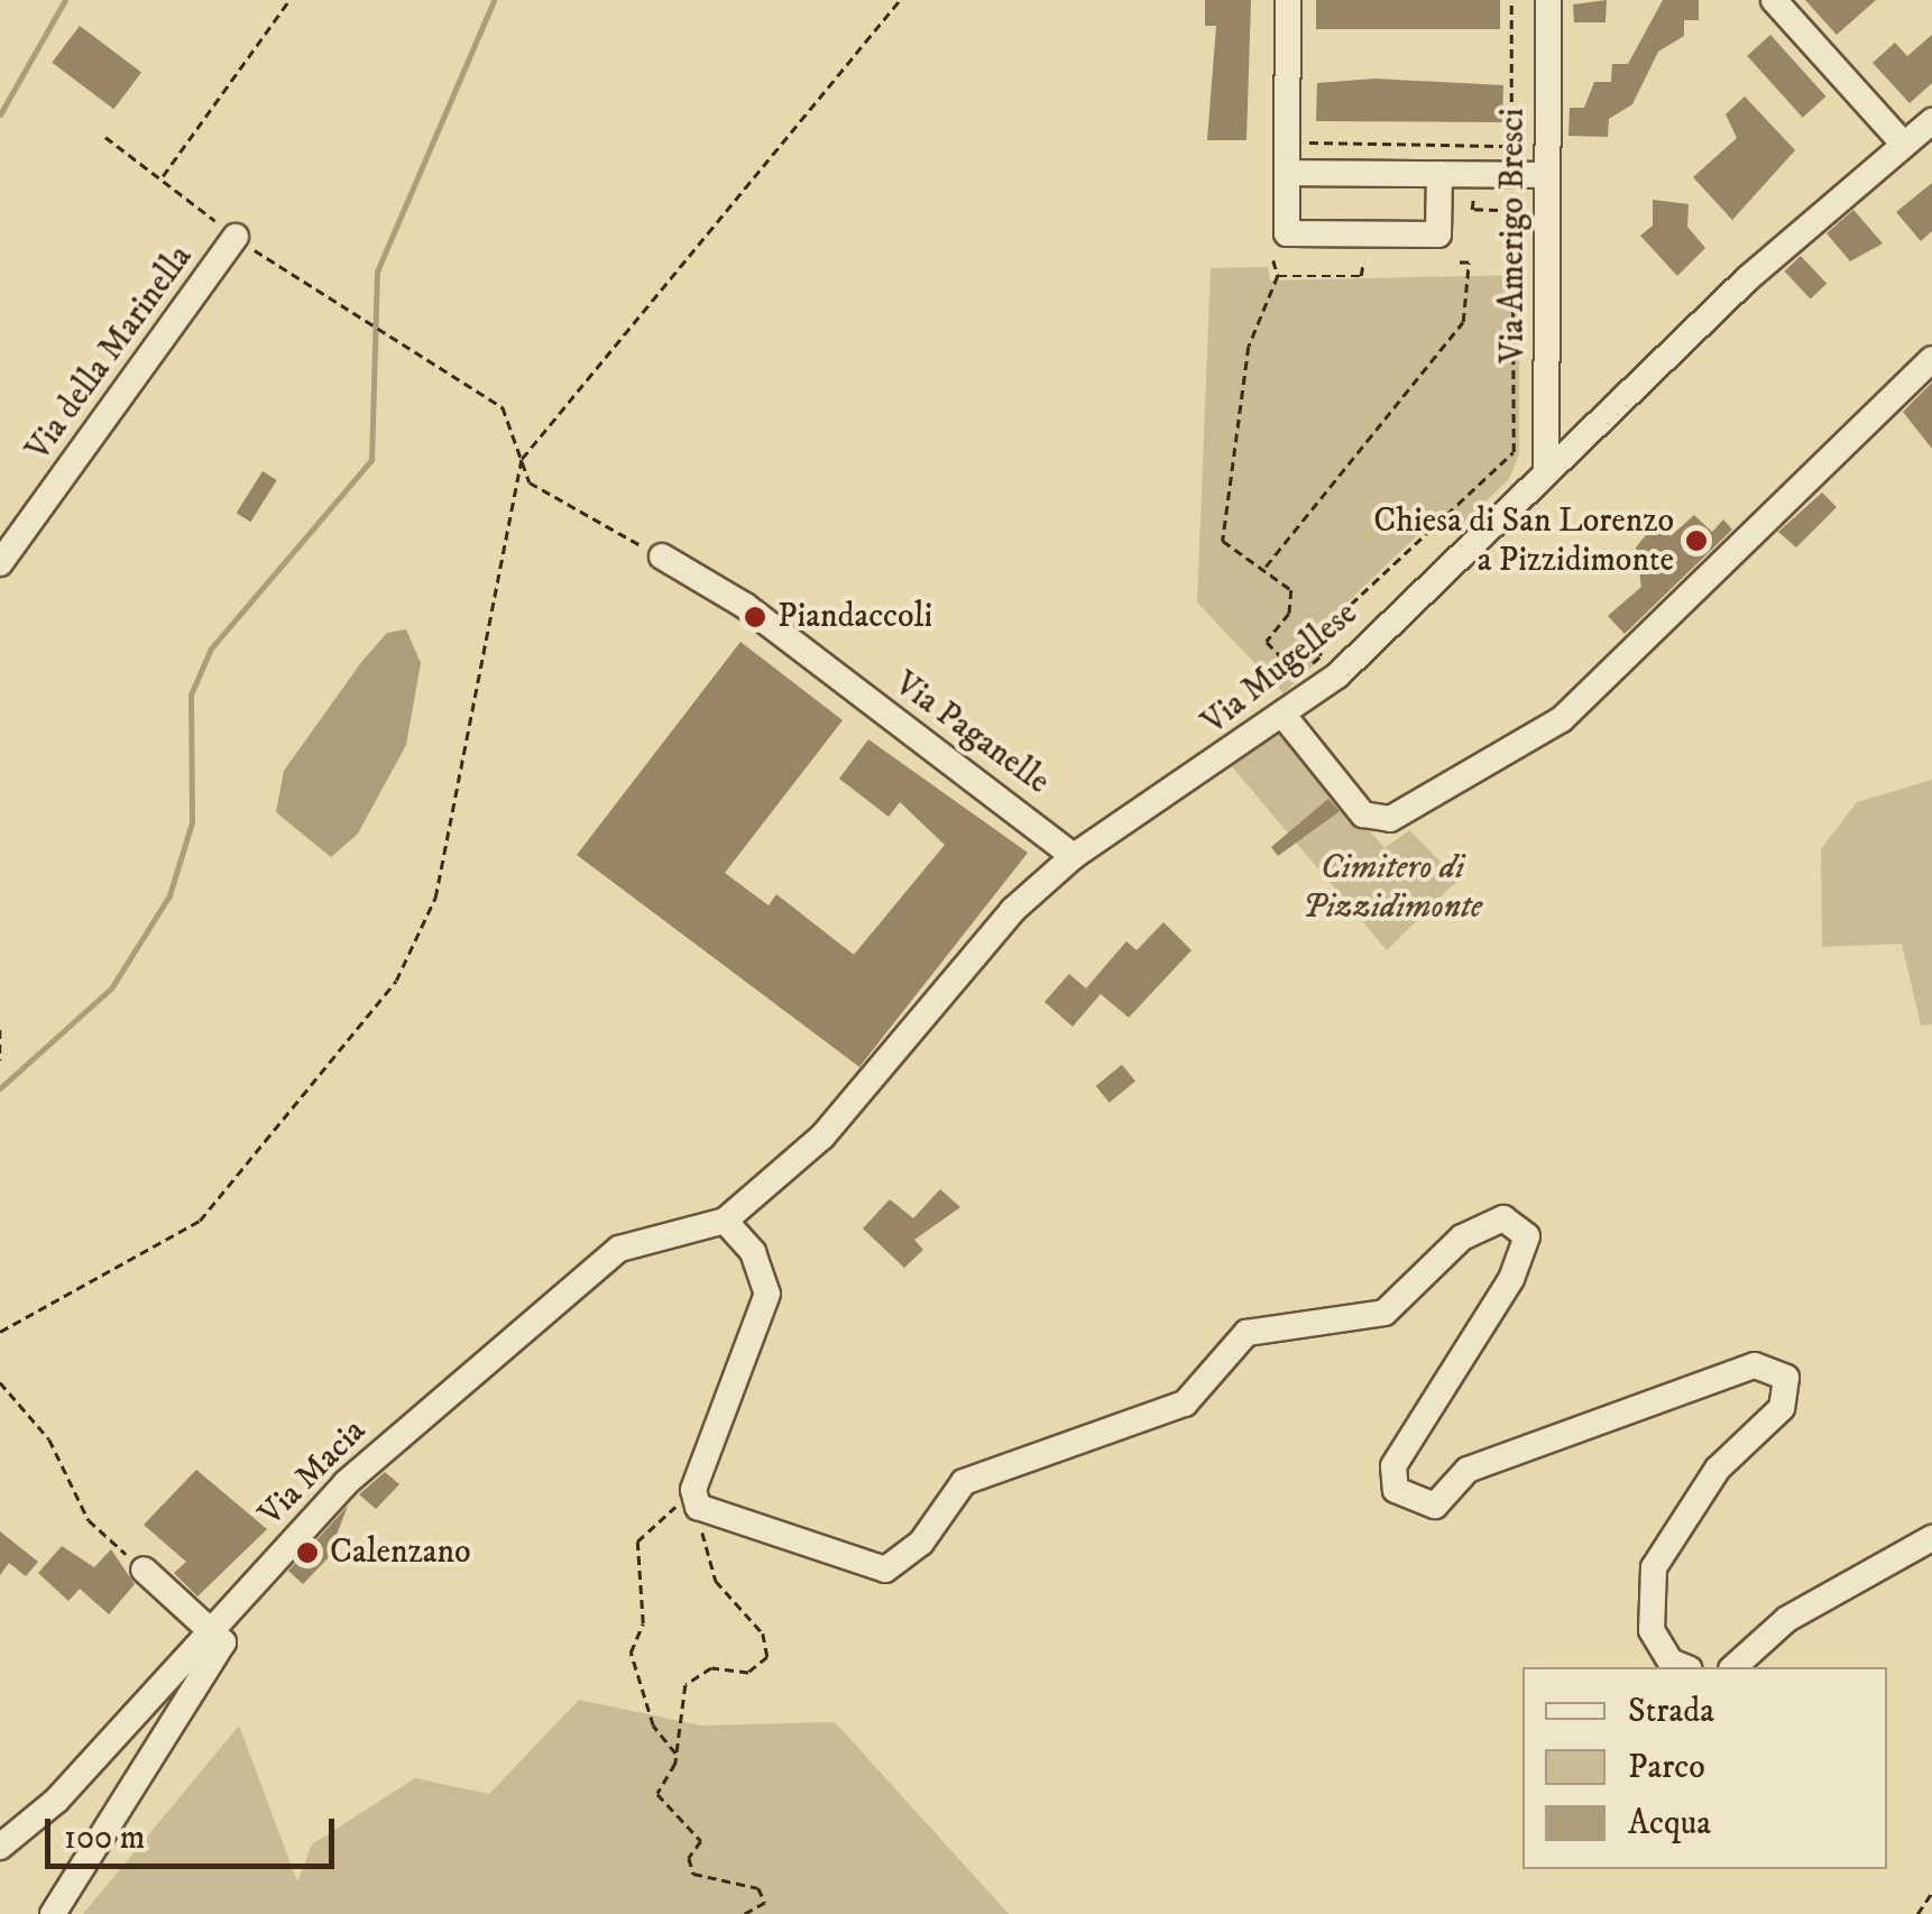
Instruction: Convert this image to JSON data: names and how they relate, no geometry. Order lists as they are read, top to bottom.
{
  "streets": {
    "street": [
      "Via Amerigo Bresci",
      "Via della Marinella",
      "Via Mugellese",
      "Via Paganelle",
      "Via Macia"
    ]
  },
  "crossings": [
    ["Via Amerigo Bresci", "Via Mugellese"],
    ["Via Mugellese", "Via Paganelle"],
    ["Via Mugellese", "Via Macia"]
  ],
  "parks": ["Cimitero di Pizzidimonte"],
  "places": ["Chiesa di San Lorenzo a Pizzidimonte", "Piandaccoli", "Calenzano"],
  "legend": ["Strada", "Parco", "Acqua"],
  "scale_bar": "100 m"
}
